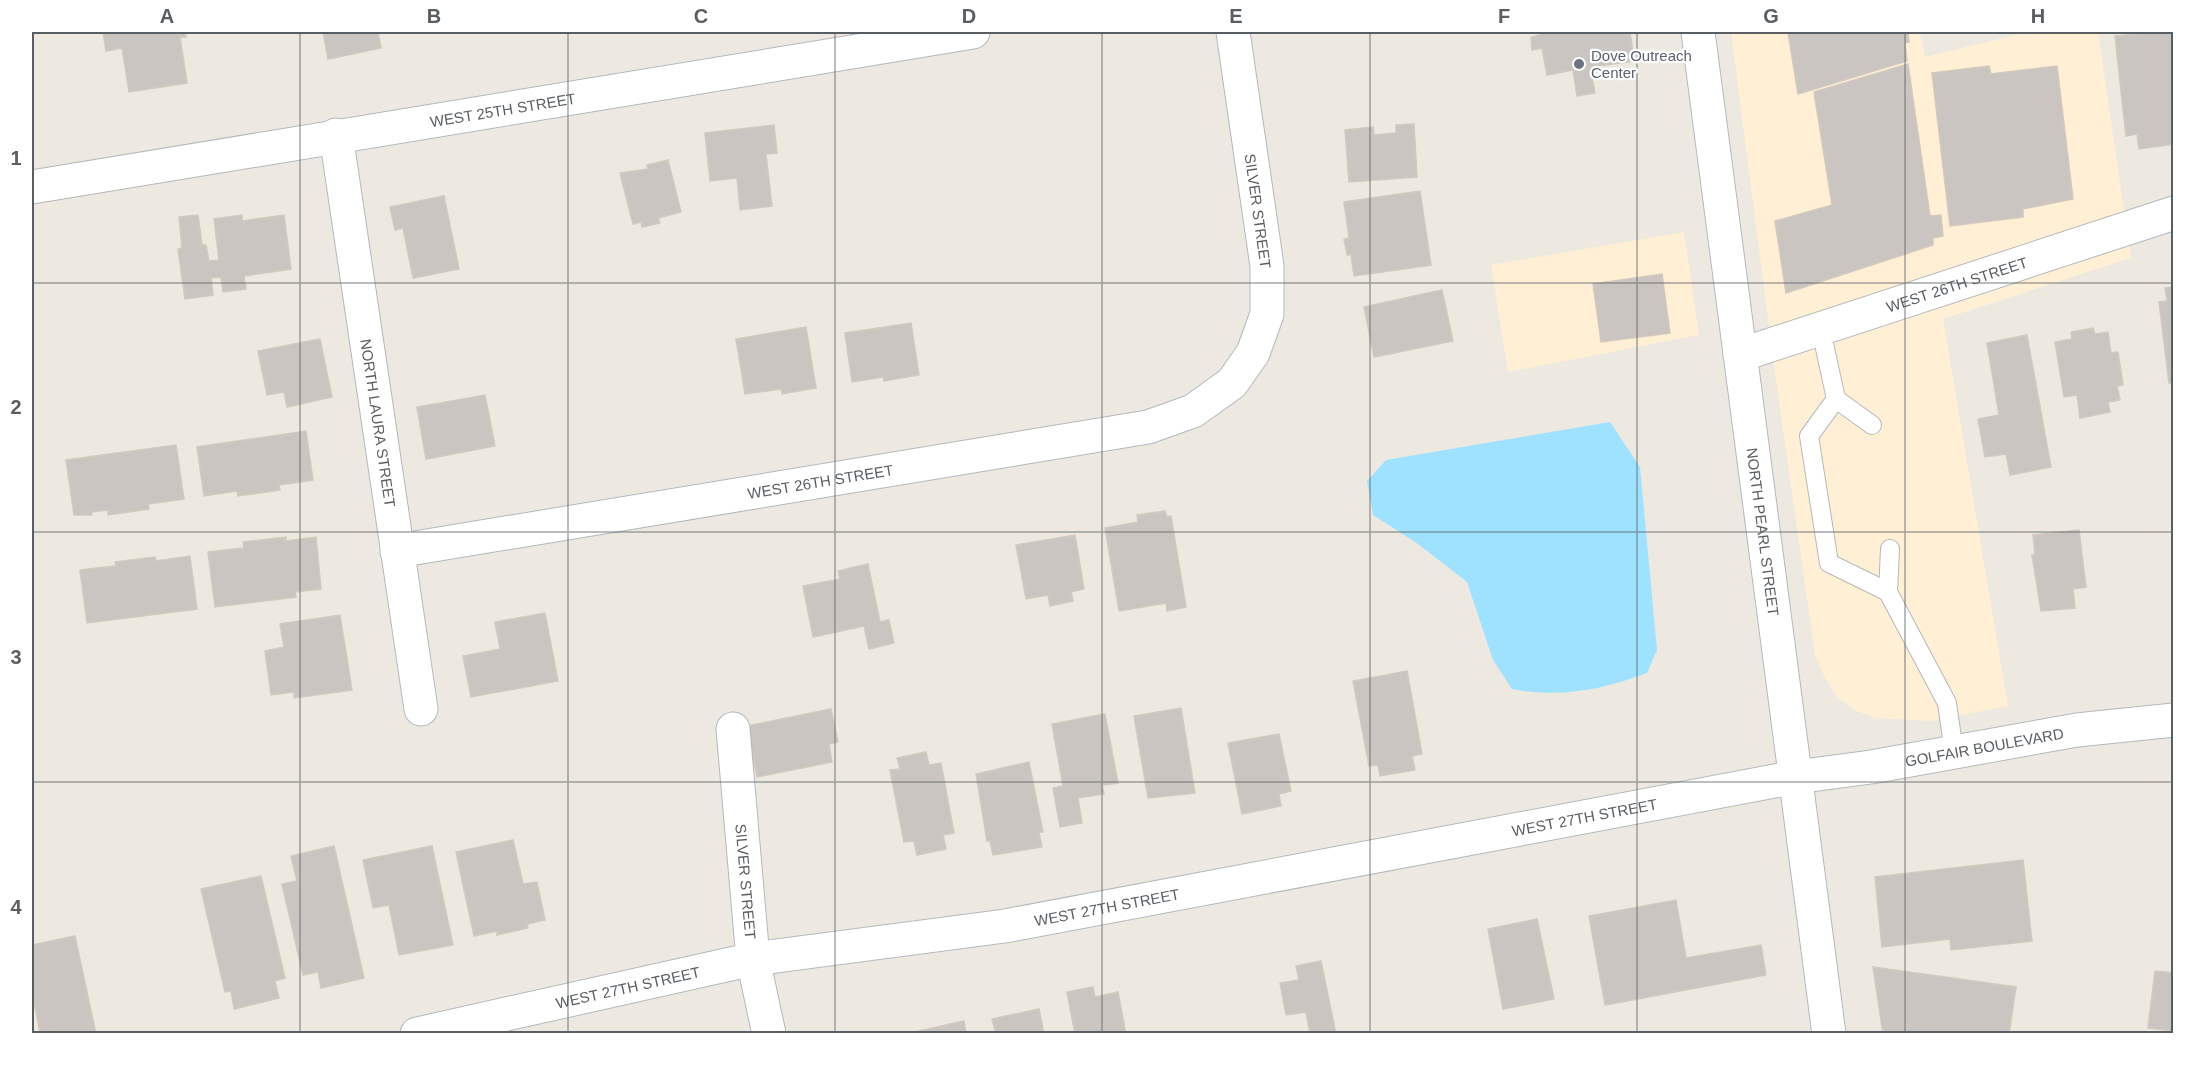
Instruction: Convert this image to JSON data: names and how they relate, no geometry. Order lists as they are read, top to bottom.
{
  "streets": {
    "street": [
      "WEST 25TH STREET",
      "SILVER STREET",
      "WEST 26TH STREET",
      "NORTH LAURA STREET",
      "NORTH PEARL STREET",
      "GOLFAIR BOULEVARD",
      "WEST 27TH STREET"
    ]
  },
  "crossings": [
    ["WEST 25TH STREET", "NORTH LAURA STREET"],
    ["SILVER STREET", "WEST 26TH STREET"],
    ["SILVER STREET", "WEST 27TH STREET"],
    ["WEST 26TH STREET", "NORTH LAURA STREET"],
    ["WEST 26TH STREET", "NORTH PEARL STREET"],
    ["NORTH PEARL STREET", "GOLFAIR BOULEVARD"],
    ["NORTH PEARL STREET", "WEST 27TH STREET"],
    ["GOLFAIR BOULEVARD", "WEST 27TH STREET"]
  ],
  "places": ["Dove Outreach Center"],
  "grid": {
    "columns": [
      "A",
      "B",
      "C",
      "D",
      "E",
      "F",
      "G",
      "H"
    ],
    "rows": [
      "1",
      "2",
      "3",
      "4"
    ]
  }
}
